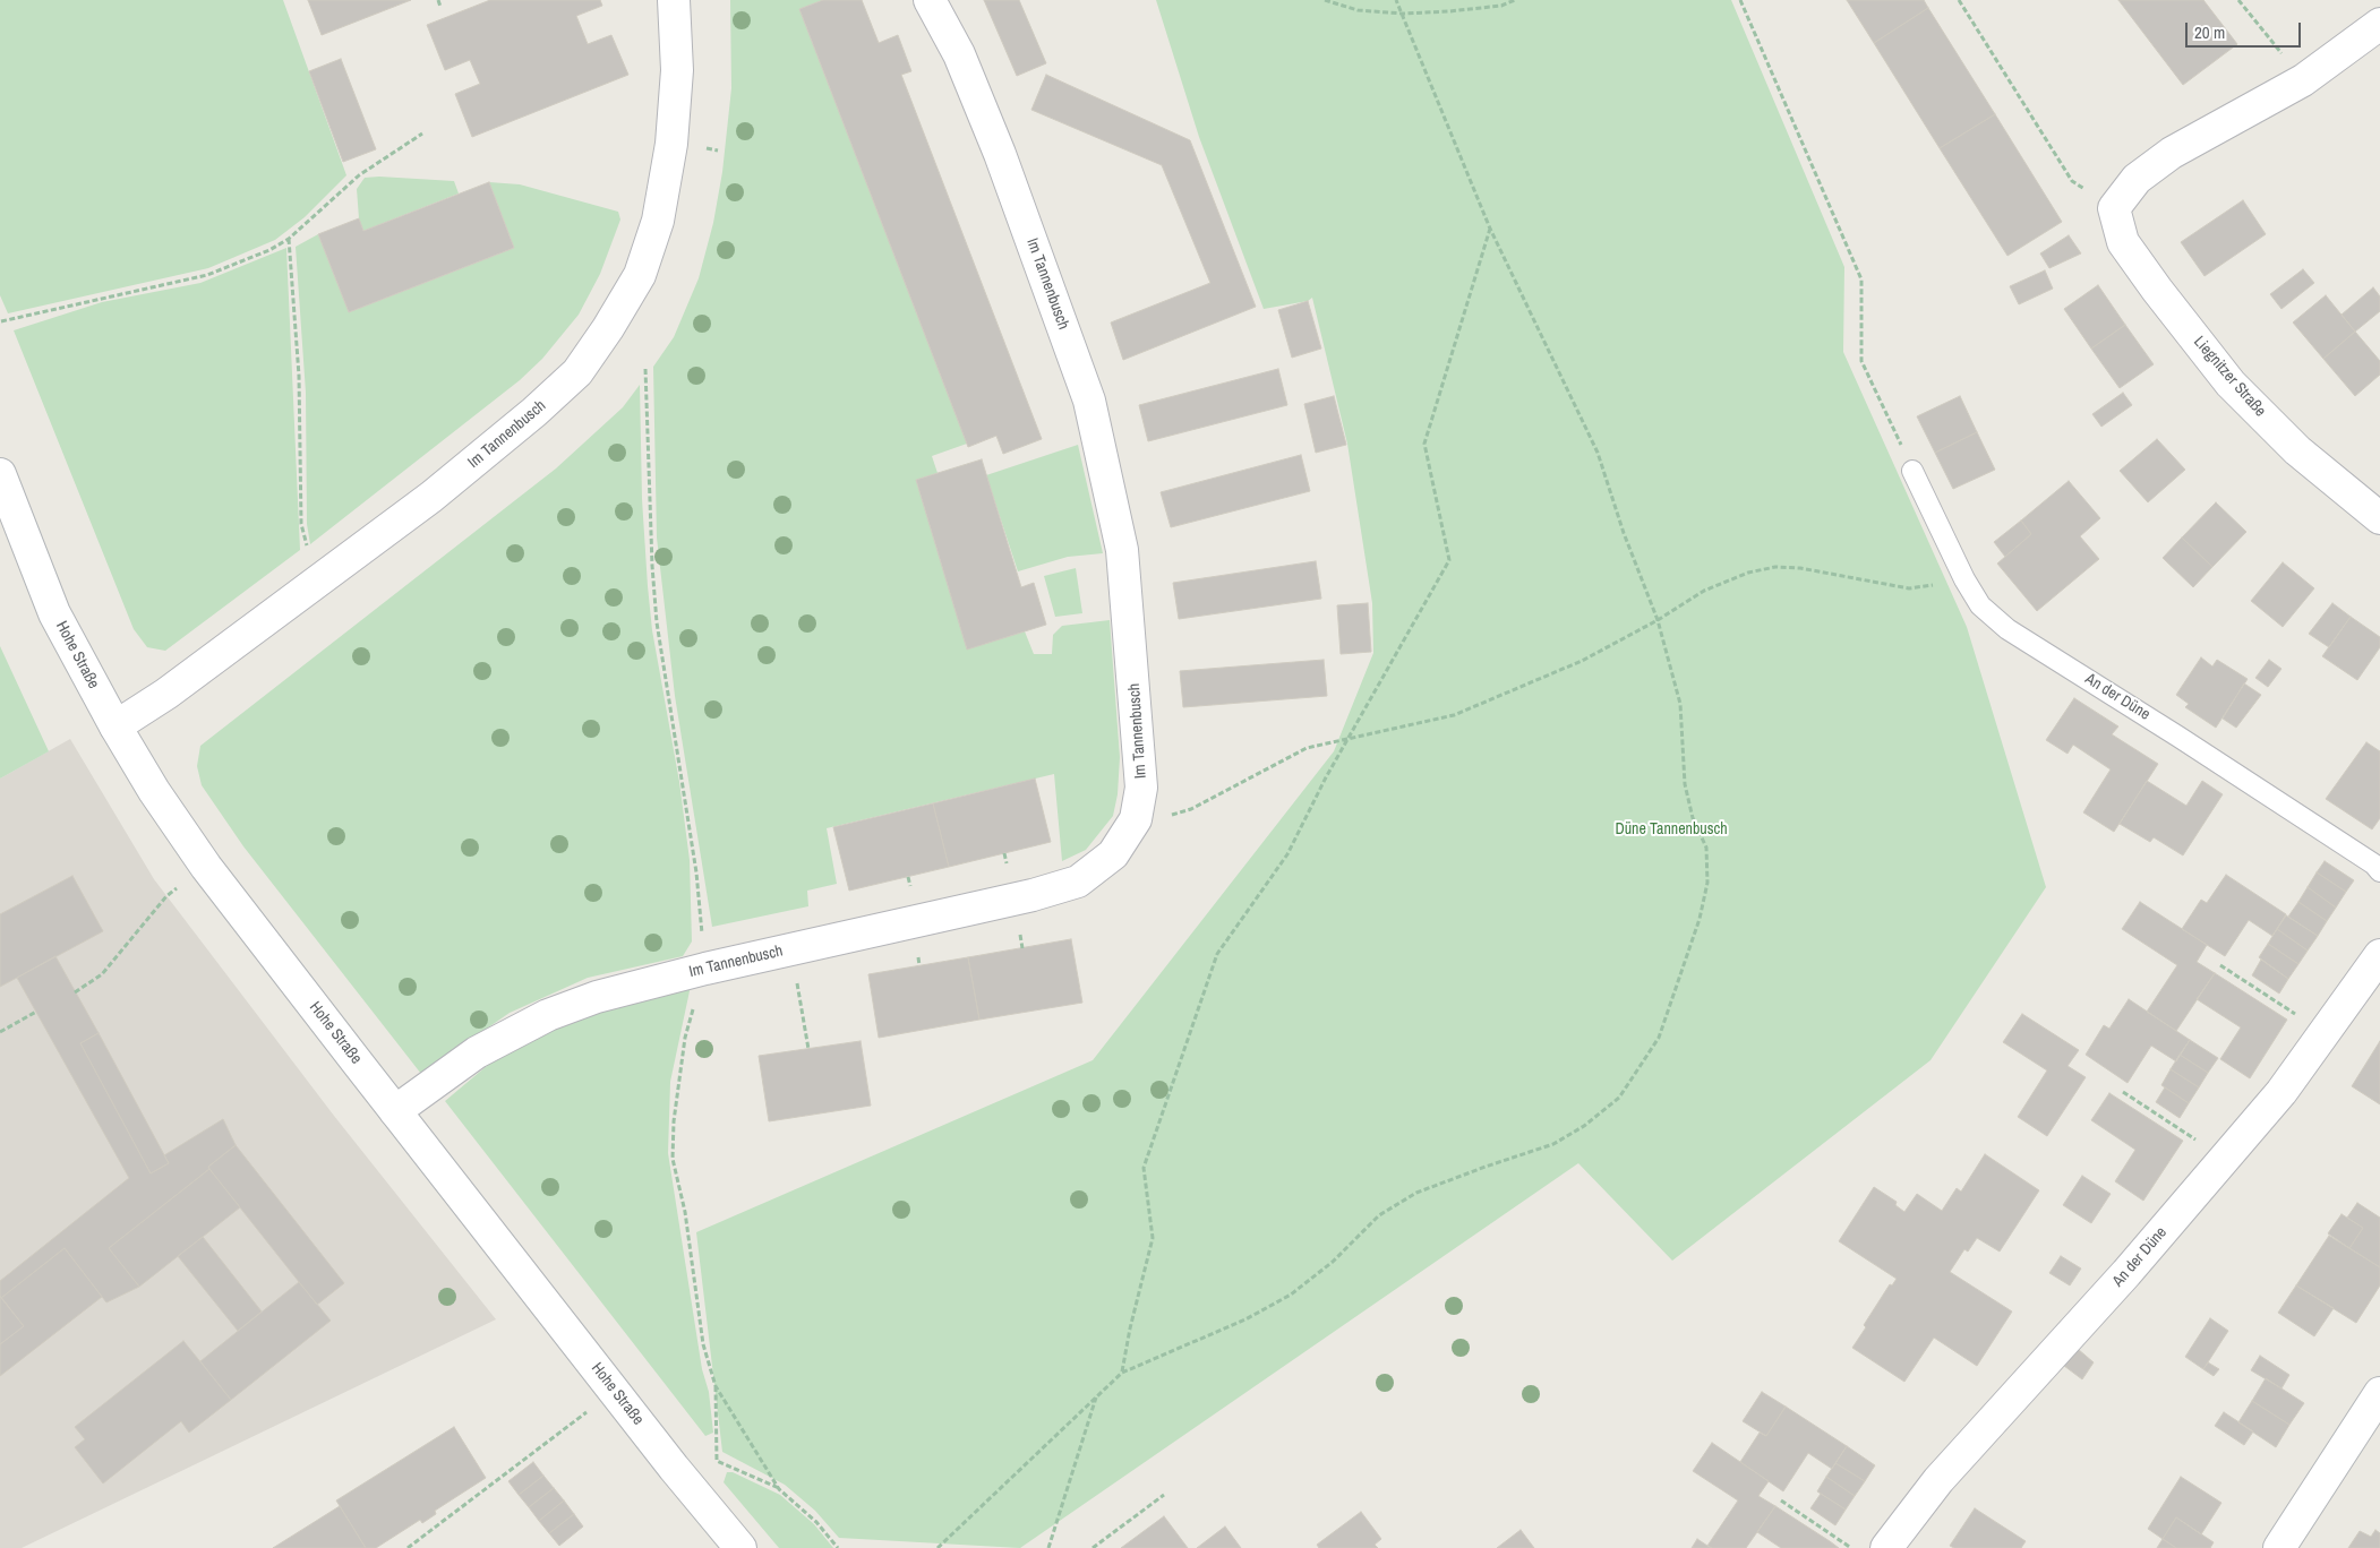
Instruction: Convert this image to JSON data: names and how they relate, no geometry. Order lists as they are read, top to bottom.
{
  "streets": {
    "street": [
      "Im Tannenbusch",
      "Liegnitzer Straße",
      "Hohe Straße",
      "An der Düne"
    ]
  },
  "crossings": [
    ["Im Tannenbusch", "Hohe Straße"]
  ],
  "parks": ["Düne Tannenbusch"],
  "scale_bar": "20 m"
}
